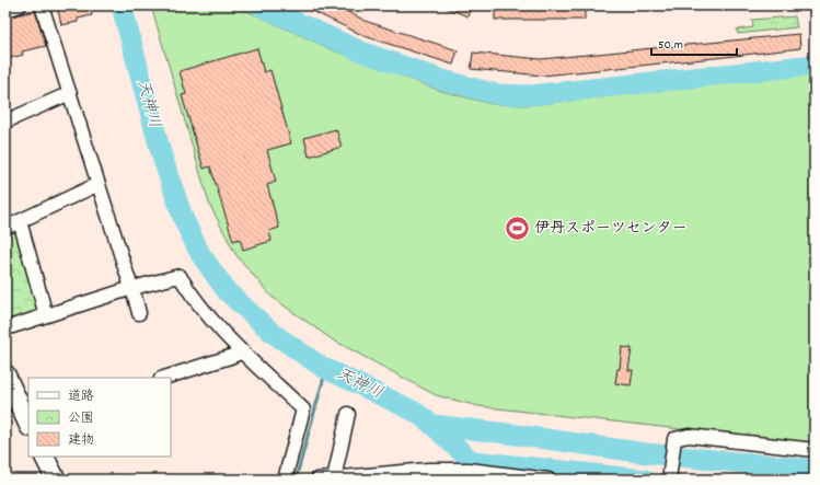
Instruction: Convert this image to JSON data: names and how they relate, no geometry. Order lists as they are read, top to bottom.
{
  "water": ["天神川"],
  "places": {
    "sports": ["伊丹スポーツセンター"]
  },
  "legend": ["道路", "公園", "建物"],
  "scale_bar": "50 m"
}
